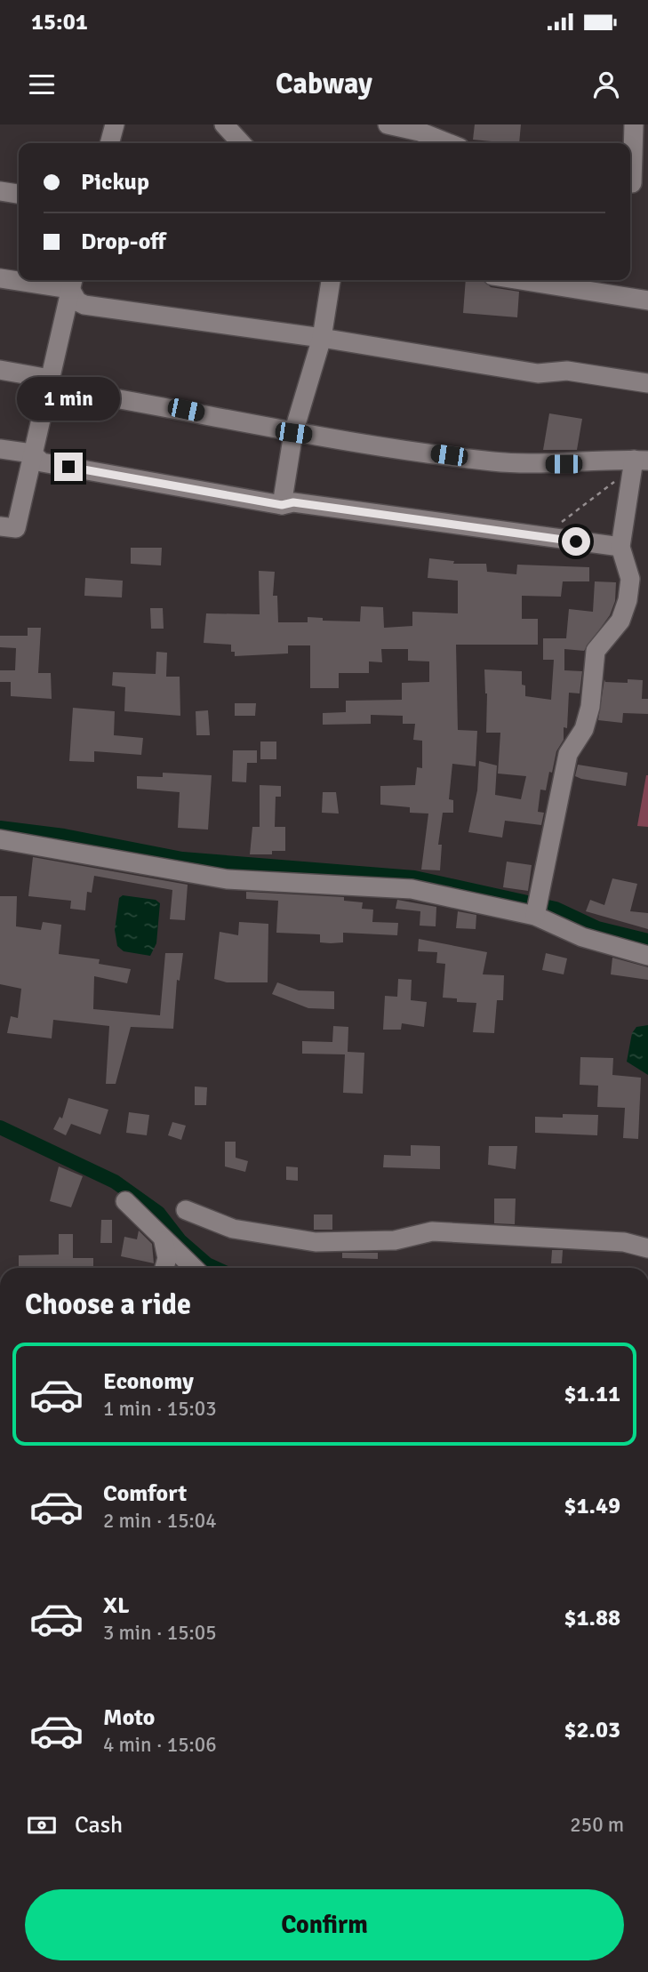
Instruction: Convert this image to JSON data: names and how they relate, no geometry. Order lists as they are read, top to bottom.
{
  "page": {
    "status": "15:01",
    "header": "Cabway",
    "banner": ["Pickup", "Drop-off"],
    "bubble": "1 min",
    "heading": "Choose a ride",
    "list": [
      {
        "name": "Economy",
        "note": "1 min · 15:03",
        "value": "$1.11"
      },
      {
        "name": "Comfort",
        "note": "2 min · 15:04",
        "value": "$1.49"
      },
      {
        "name": "XL",
        "note": "3 min · 15:05",
        "value": "$1.88"
      },
      {
        "name": "Moto",
        "note": "4 min · 15:06",
        "value": "$2.03"
      }
    ],
    "pay": ["Cash", "250 m"],
    "buttons": "Confirm"
  }
}
